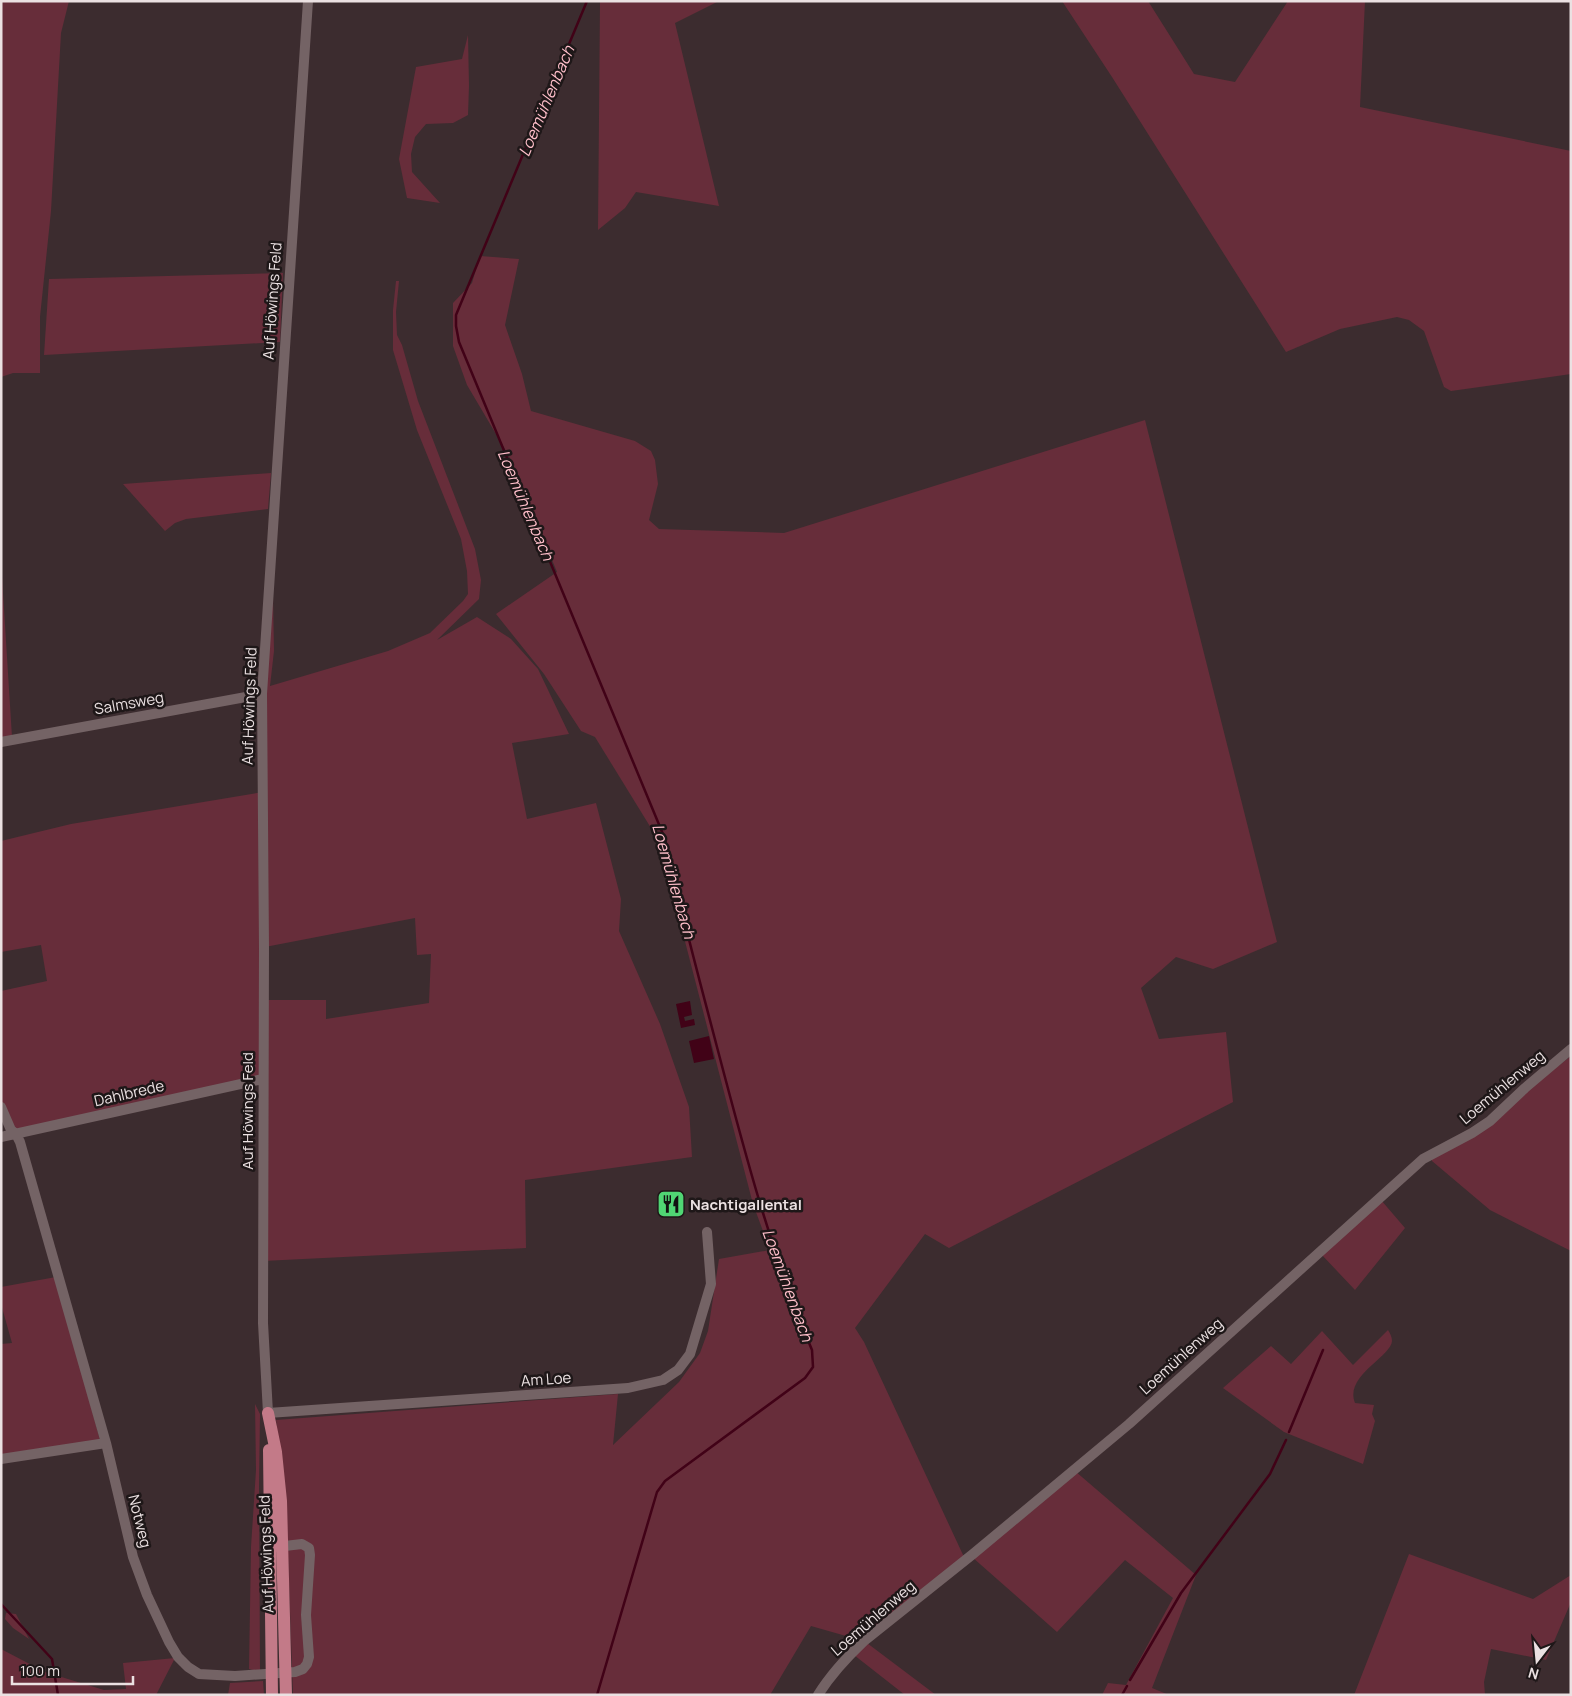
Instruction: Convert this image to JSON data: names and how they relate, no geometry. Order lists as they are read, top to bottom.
{
  "streets": {
    "main road": ["Auf Höwings Feld"],
    "street": [
      "Salmsweg",
      "Loemühlenweg",
      "Dahlbrede",
      "Am Loe",
      "Notweg"
    ]
  },
  "crossings": [
    ["Auf Höwings Feld", "Salmsweg"],
    ["Auf Höwings Feld", "Dahlbrede"],
    ["Auf Höwings Feld", "Am Loe"],
    ["Auf Höwings Feld", "Notweg"],
    ["Dahlbrede", "Notweg"]
  ],
  "water": ["Loemühlenbach"],
  "places": {
    "restaurant": ["Nachtigallental"]
  },
  "scale_bar": "100 m",
  "north": "bottom"
}
